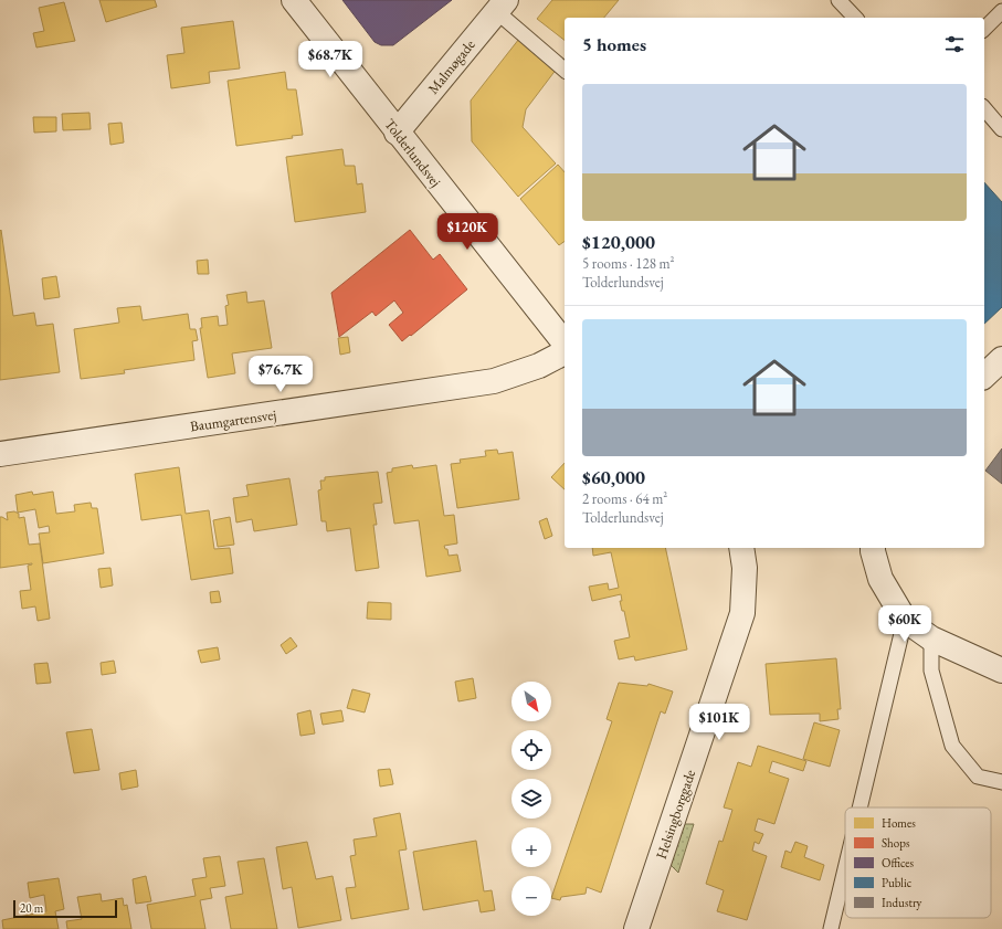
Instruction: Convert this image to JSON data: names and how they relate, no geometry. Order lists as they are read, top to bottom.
{
  "streets": {
    "street": [
      "Malmøgade",
      "Tolderlundsvej",
      "Baumgartensvej",
      "Helsingborggade"
    ]
  },
  "crossings": [
    ["Malmøgade", "Tolderlundsvej"]
  ],
  "legend": [
    "Homes",
    "Shops",
    "Offices",
    "Public",
    "Industry"
  ],
  "scale_bar": "20 m",
  "north": "bottom right",
  "page": {
    "heading": "5 homes",
    "price": [
      "$68.7K",
      "$120K",
      "$76.7K",
      "$60K",
      "$101K"
    ],
    "list": [
      {
        "name": "$120,000",
        "note": "5 rooms · 128 m² · Tolderlundsvej"
      },
      {
        "name": "$60,000",
        "note": "2 rooms · 64 m² · Tolderlundsvej"
      }
    ],
    "map_buttons": ["+", "−"],
    "scale": "20 m"
  }
}
